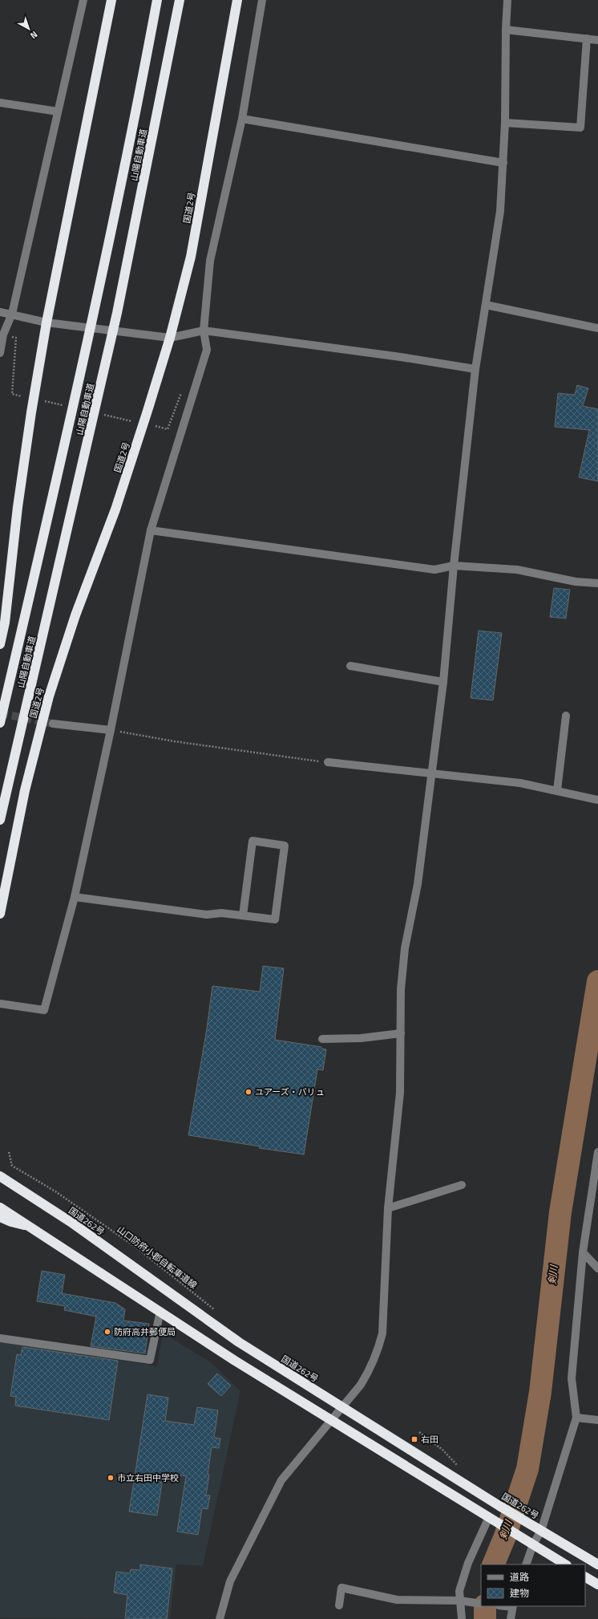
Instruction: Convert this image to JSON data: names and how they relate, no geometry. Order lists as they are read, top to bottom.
{
  "streets": {
    "highway": ["山陽自動車道", "国道2号", "国道262号"],
    "path": ["山口防府小郡自転車道線"]
  },
  "water": ["剣川"],
  "places": {
    "other": ["ユアーズ・バリュ", "防府高井郵便局", "市立右田中学校"],
    "transit": ["右田"]
  },
  "legend": ["道路", "建物"],
  "north": "bottom right"
}
